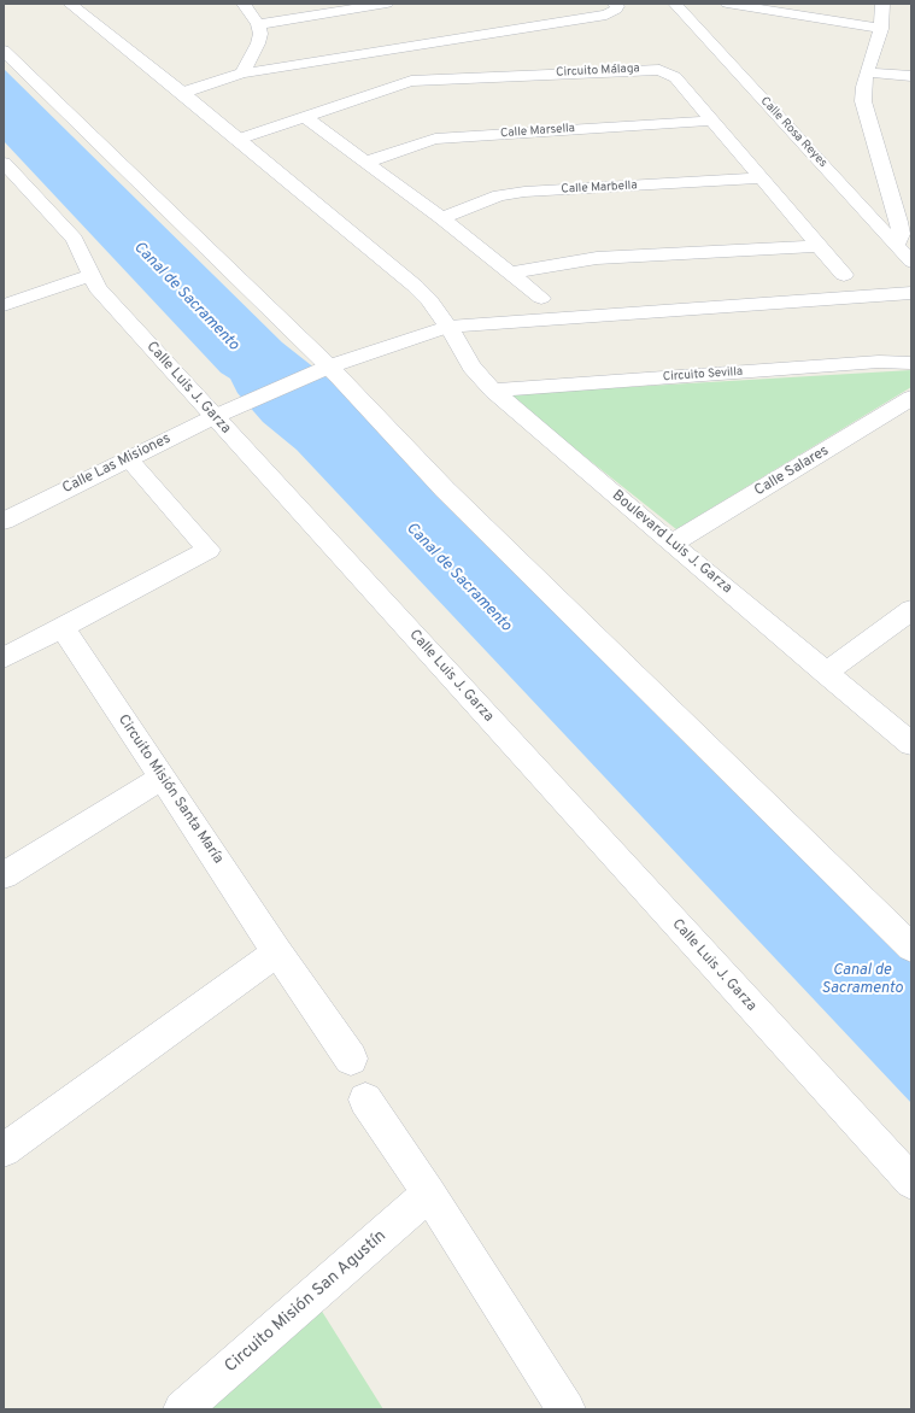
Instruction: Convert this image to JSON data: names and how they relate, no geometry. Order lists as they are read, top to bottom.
{
  "streets": {
    "street": [
      "Circuito Málaga",
      "Calle Marsella",
      "Calle Rosa Reyes",
      "Calle Marbella",
      "Circuito Sevilla",
      "Calle Luis J. Garza",
      "Calle Las Misiones",
      "Calle Salares",
      "Boulevard Luis J. Garza",
      "Circuito Misión Santa María",
      "Circuito Misión San Agustín"
    ]
  },
  "crossings": [
    ["Circuito Málaga", "Calle Marsella"],
    ["Circuito Málaga", "Calle Marbella"],
    ["Circuito Sevilla", "Boulevard Luis J. Garza"],
    ["Calle Luis J. Garza", "Calle Las Misiones"],
    ["Calle Las Misiones", "Boulevard Luis J. Garza"],
    ["Calle Salares", "Boulevard Luis J. Garza"]
  ],
  "water": ["Canal de Sacramento"]
}
